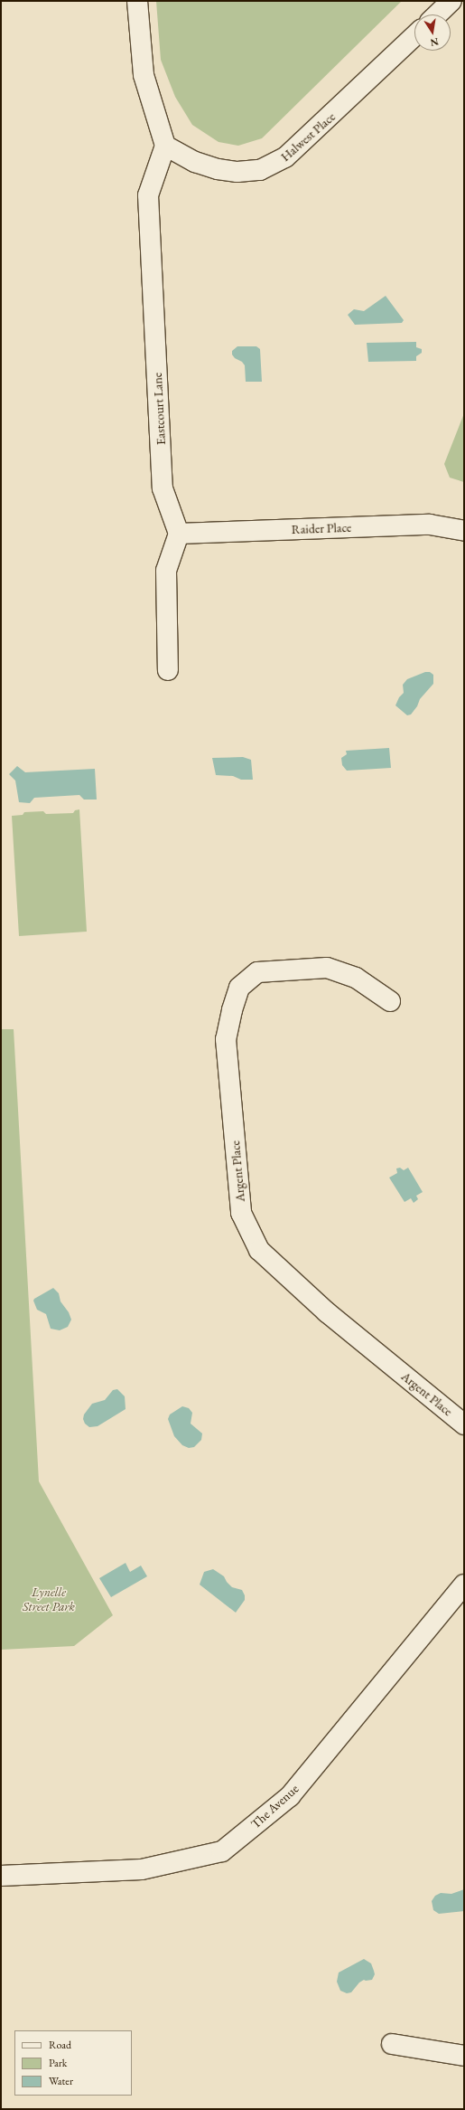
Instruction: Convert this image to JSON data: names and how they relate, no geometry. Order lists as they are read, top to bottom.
{
  "streets": {
    "street": [
      "Halwest Place",
      "Eastcourt Lane",
      "Raider Place",
      "Argent Place",
      "The Avenue"
    ]
  },
  "crossings": [
    ["Halwest Place", "Eastcourt Lane"],
    ["Eastcourt Lane", "Raider Place"]
  ],
  "parks": ["Lynelle Street Park"],
  "legend": ["Road", "Park", "Water"],
  "north": "bottom"
}
